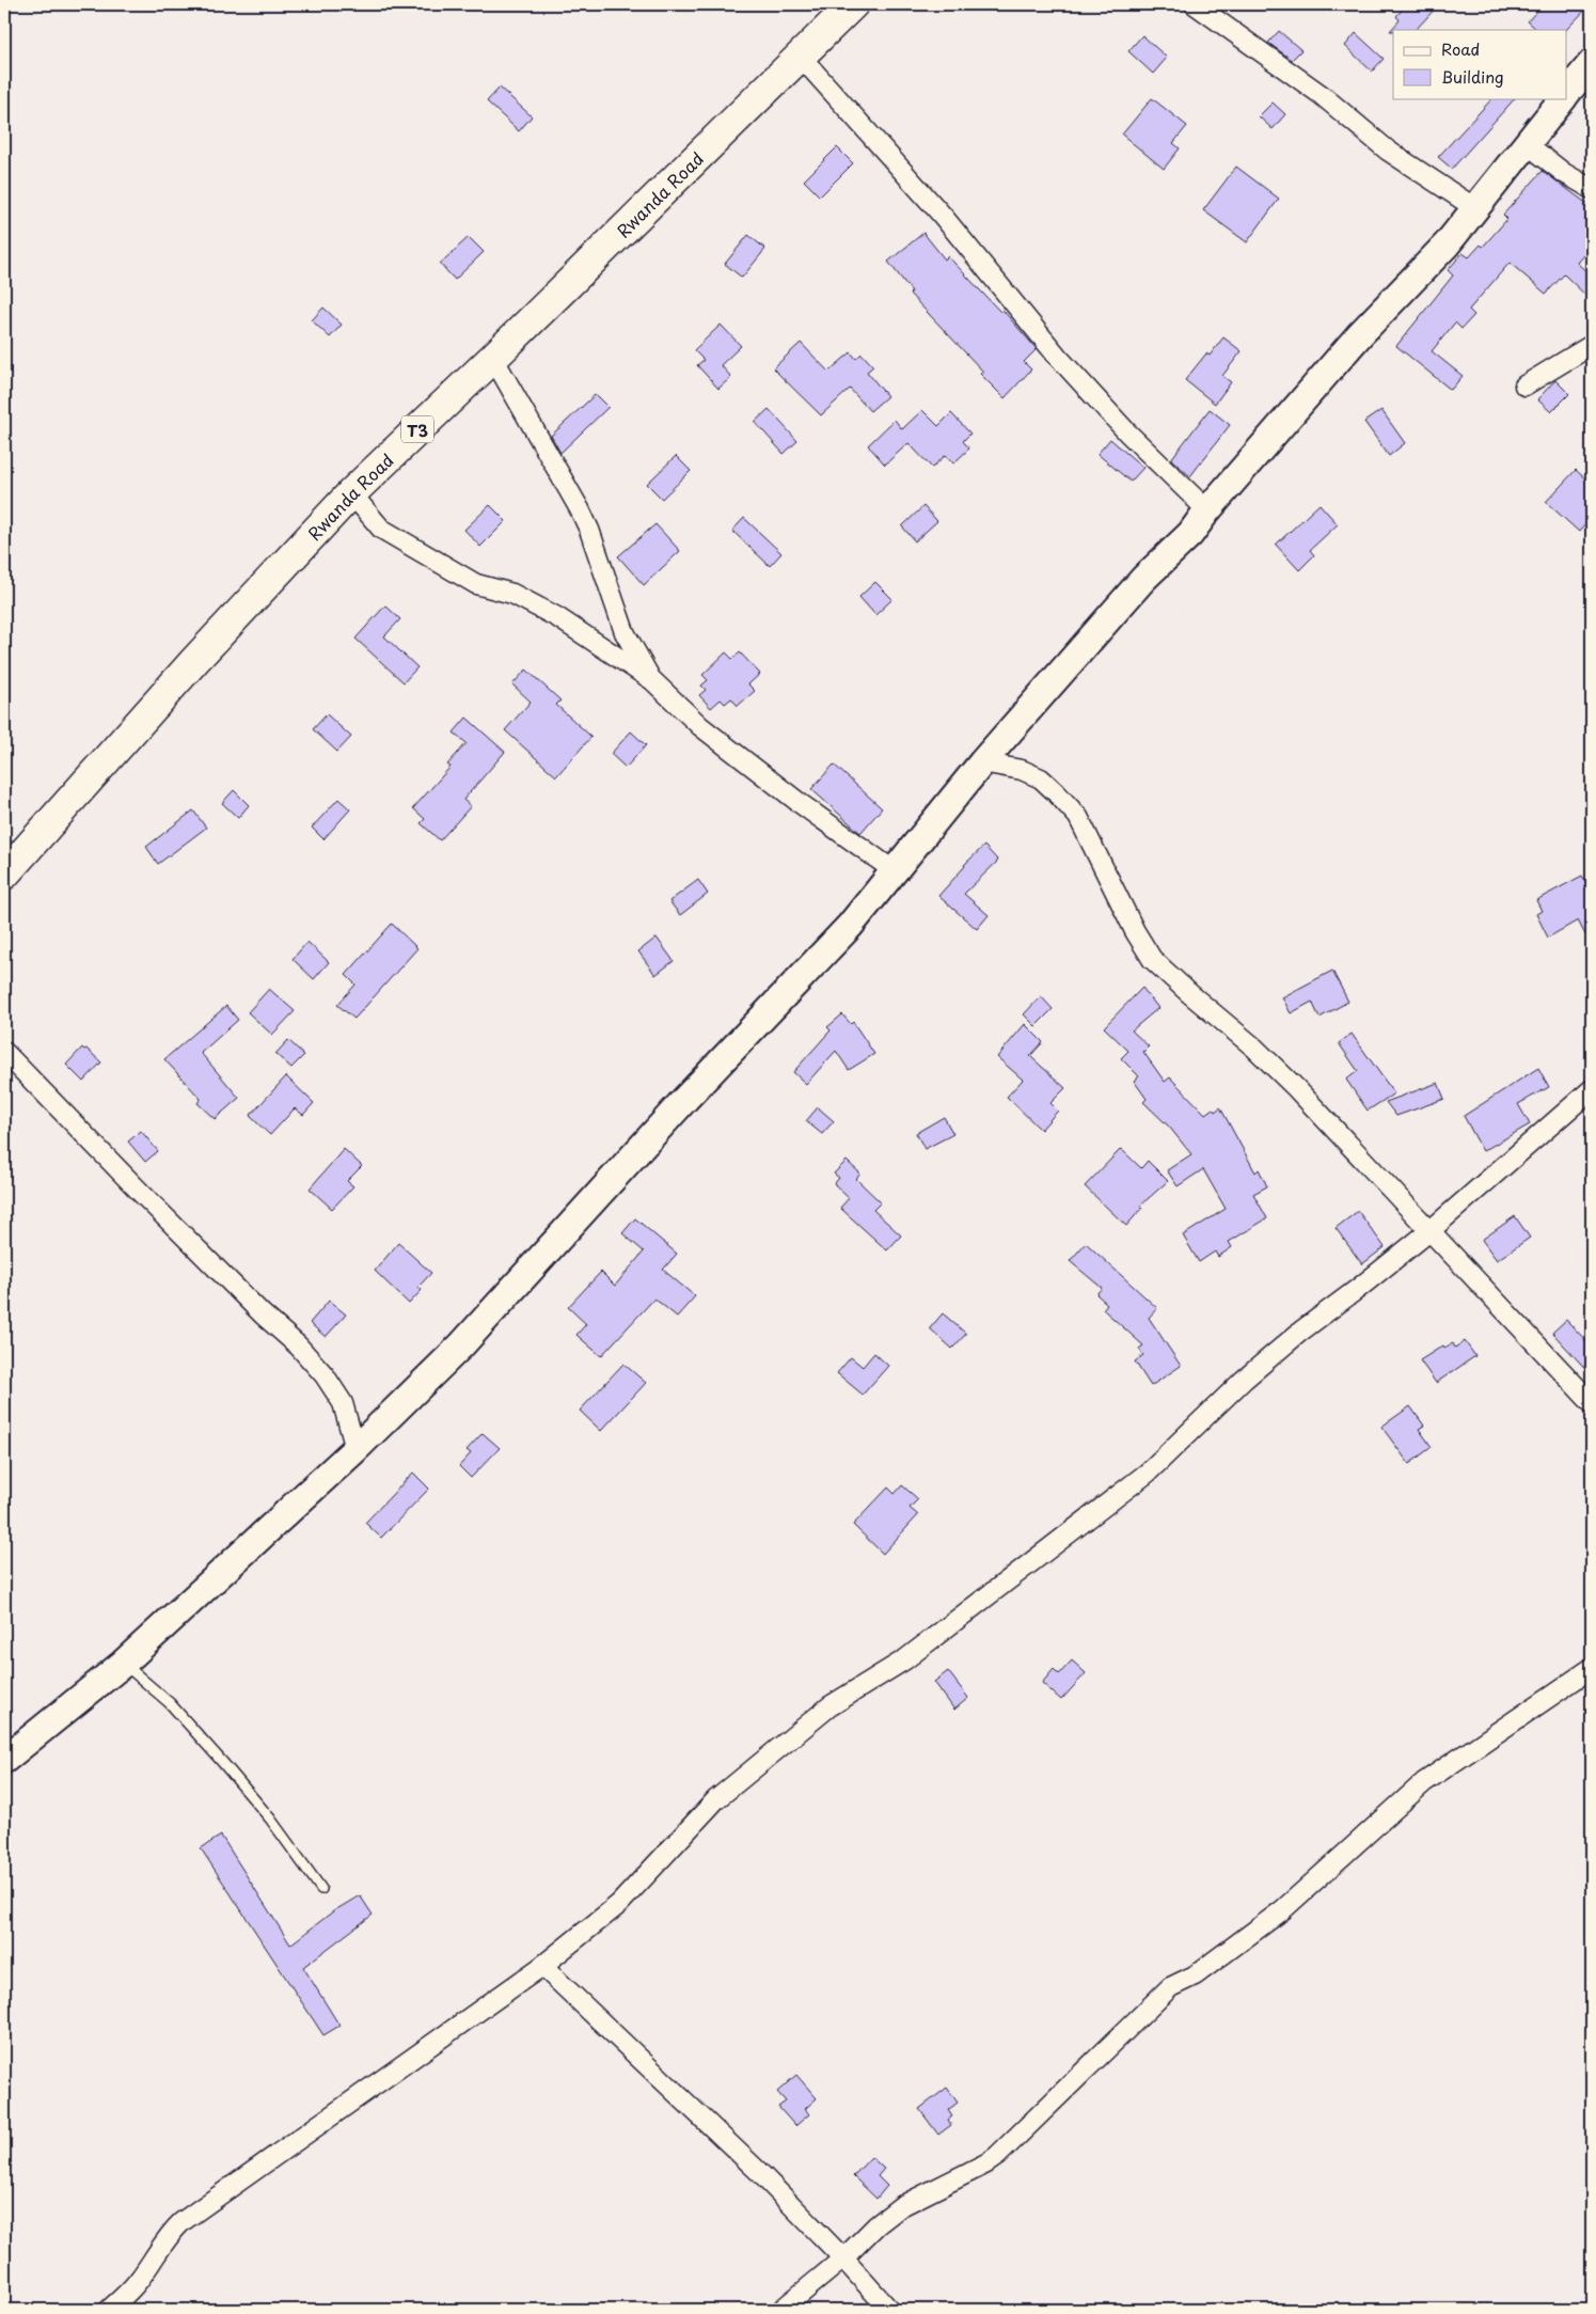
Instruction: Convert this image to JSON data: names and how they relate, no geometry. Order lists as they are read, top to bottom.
{
  "streets": {
    "highway": ["Rwanda Road", "T3"]
  },
  "legend": ["Road", "Building"]
}
